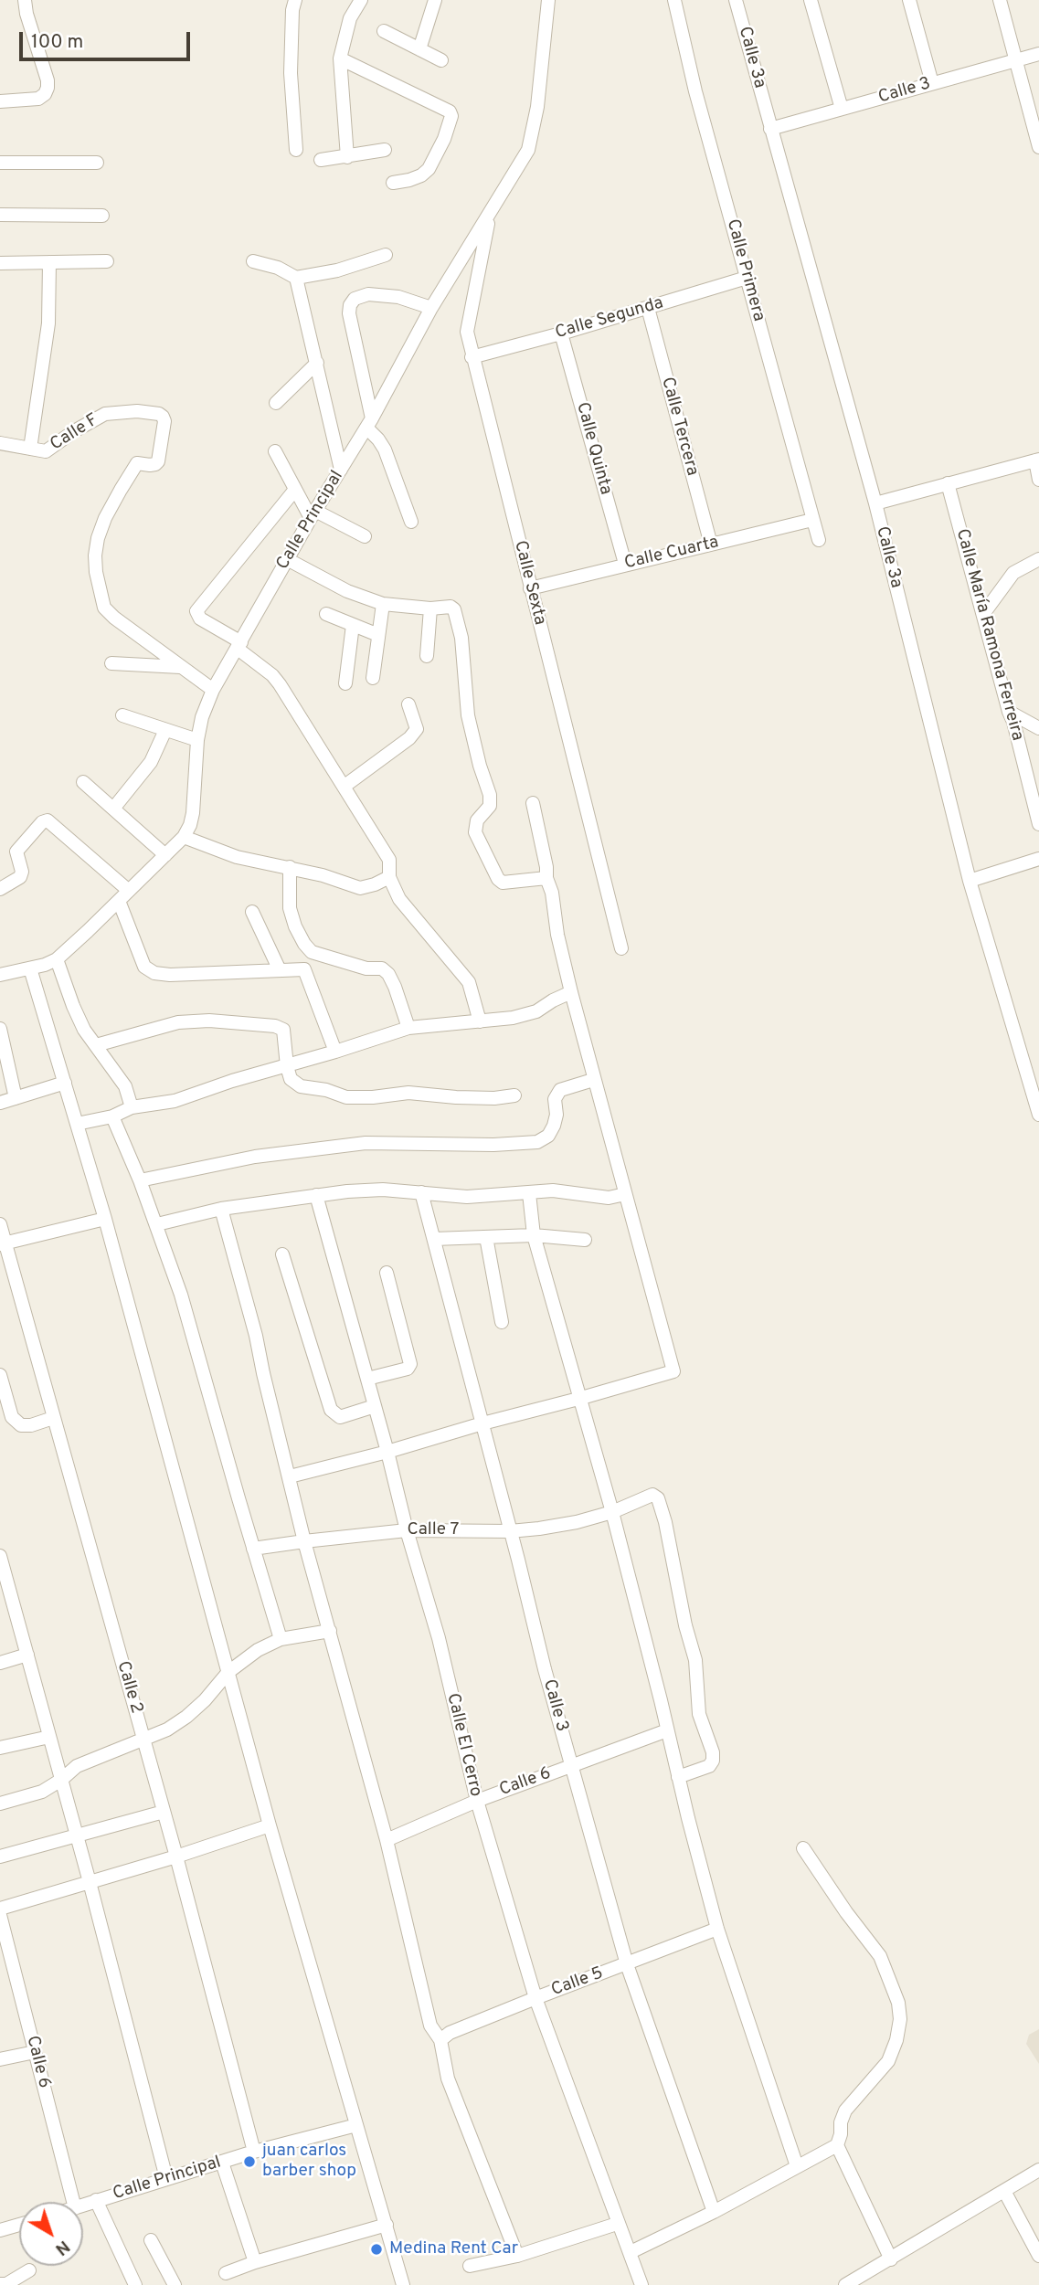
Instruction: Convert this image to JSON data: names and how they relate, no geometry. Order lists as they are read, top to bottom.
{
  "streets": {
    "street": [
      "Calle 3a",
      "Calle 3",
      "Calle Primera",
      "Calle Segunda",
      "Calle Tercera",
      "Calle F",
      "Calle Quinta",
      "Calle Principal",
      "Calle Cuarta",
      "Calle Sexta",
      "Calle María Ramona Ferreira",
      "Calle 7",
      "Calle 2",
      "Calle El Cerro",
      "Calle 6",
      "Calle 5"
    ]
  },
  "crossings": [
    ["Calle 3a", "Calle 3"],
    ["Calle 3", "Calle 7"],
    ["Calle 3", "Calle 6"],
    ["Calle 3", "Calle 5"],
    ["Calle Primera", "Calle Segunda"],
    ["Calle Primera", "Calle Cuarta"],
    ["Calle Segunda", "Calle Tercera"],
    ["Calle Segunda", "Calle Quinta"],
    ["Calle Segunda", "Calle Sexta"],
    ["Calle Tercera", "Calle Cuarta"],
    ["Calle Quinta", "Calle Cuarta"],
    ["Calle Principal", "Calle Sexta"],
    ["Calle Principal", "Calle 2"],
    ["Calle Cuarta", "Calle Sexta"],
    ["Calle 7", "Calle El Cerro"],
    ["Calle El Cerro", "Calle 6"],
    ["Calle El Cerro", "Calle 5"]
  ],
  "places": ["juan carlos barber shop", "Medina Rent Car"],
  "scale_bar": "100 m",
  "north": "bottom right"
}
